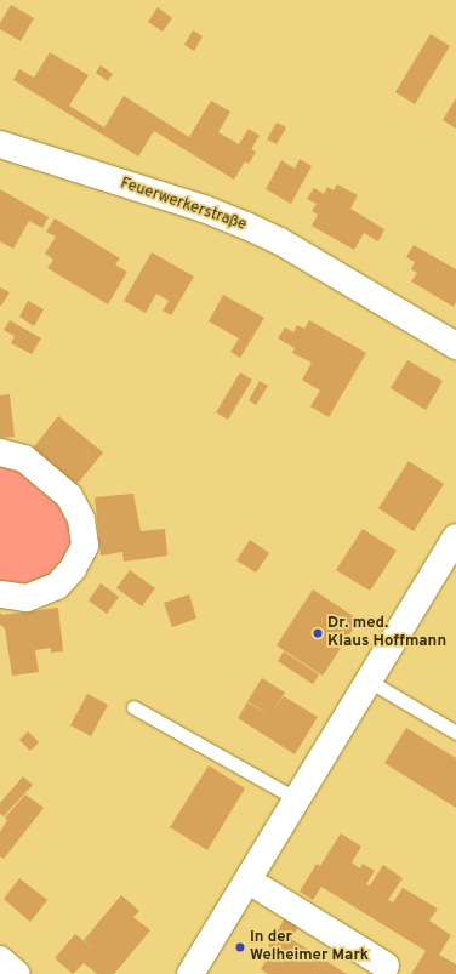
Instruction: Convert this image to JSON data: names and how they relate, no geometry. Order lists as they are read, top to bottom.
{
  "streets": {
    "street": ["Feuerwerkerstraße"]
  },
  "places": ["Dr. med. Klaus Hoffmann", "In der Welheimer Mark"]
}
